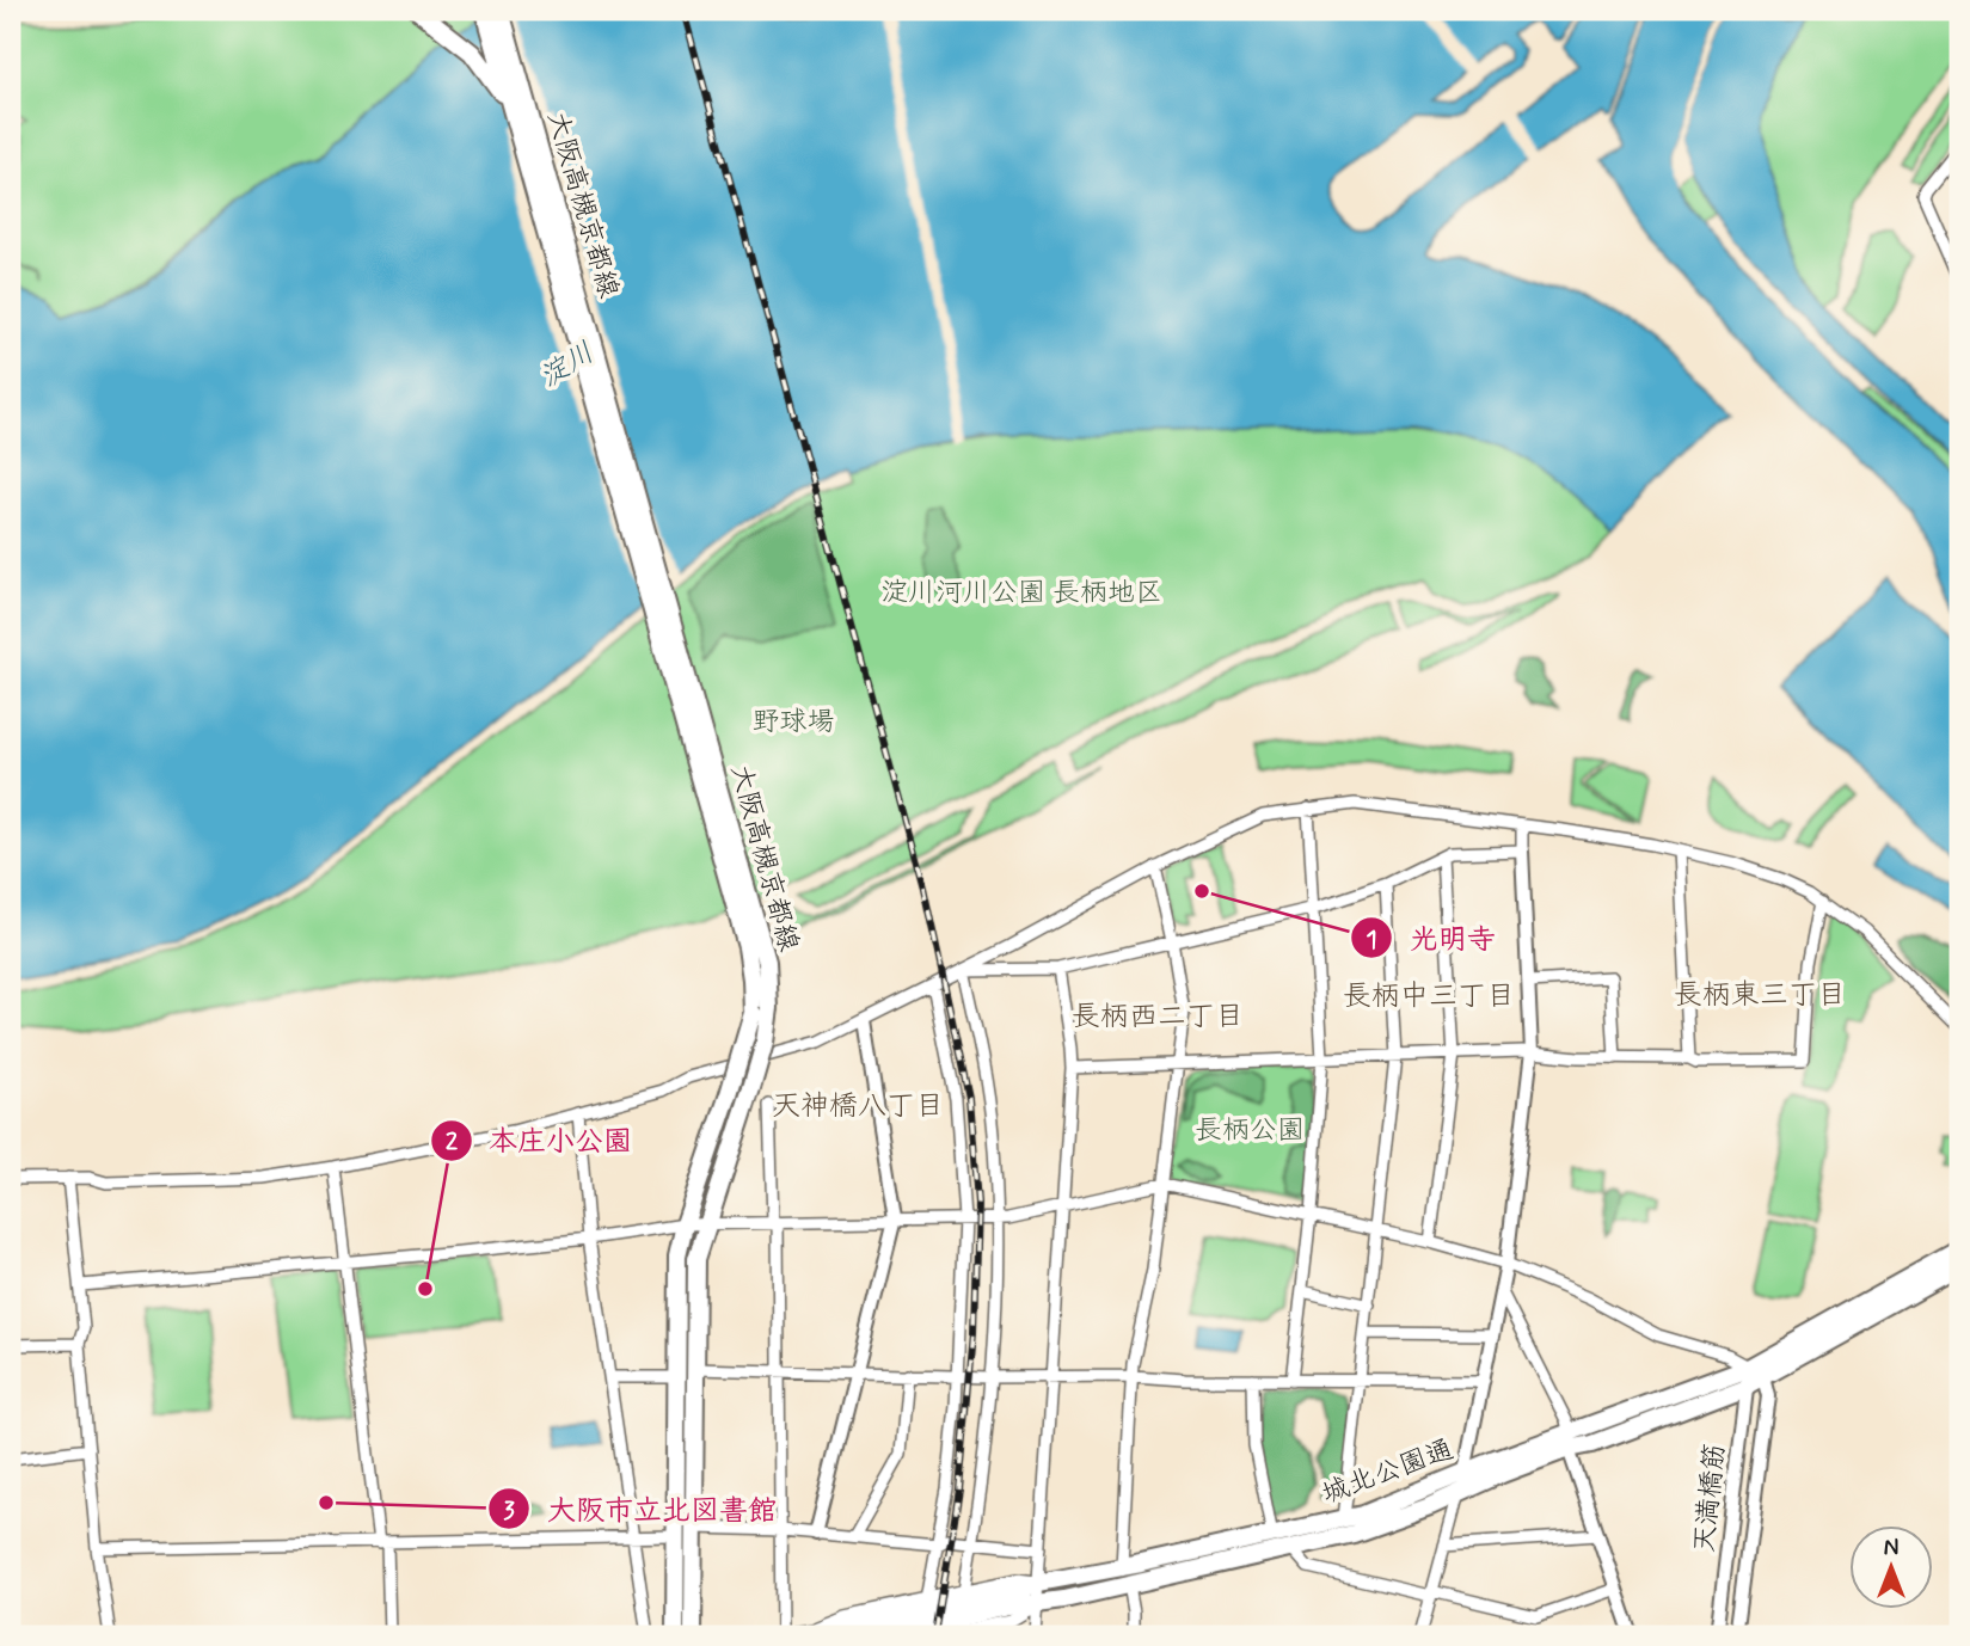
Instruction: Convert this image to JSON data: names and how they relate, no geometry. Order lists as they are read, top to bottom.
{
  "streets": {
    "main road": ["大阪高槻京都線", "城北公園通"],
    "street": ["天満橋筋"]
  },
  "crossings": [
    ["城北公園通", "天満橋筋"]
  ],
  "districts": [
    "長柄東三丁目",
    "長柄中三丁目",
    "長柄西二丁目",
    "天神橋八丁目"
  ],
  "water": ["淀川"],
  "parks": ["淀川河川公園 長柄地区", "野球場", "長柄公園"],
  "places": ["光明寺", "本庄小公園", "大阪市立北図書館"],
  "north": "top"
}
